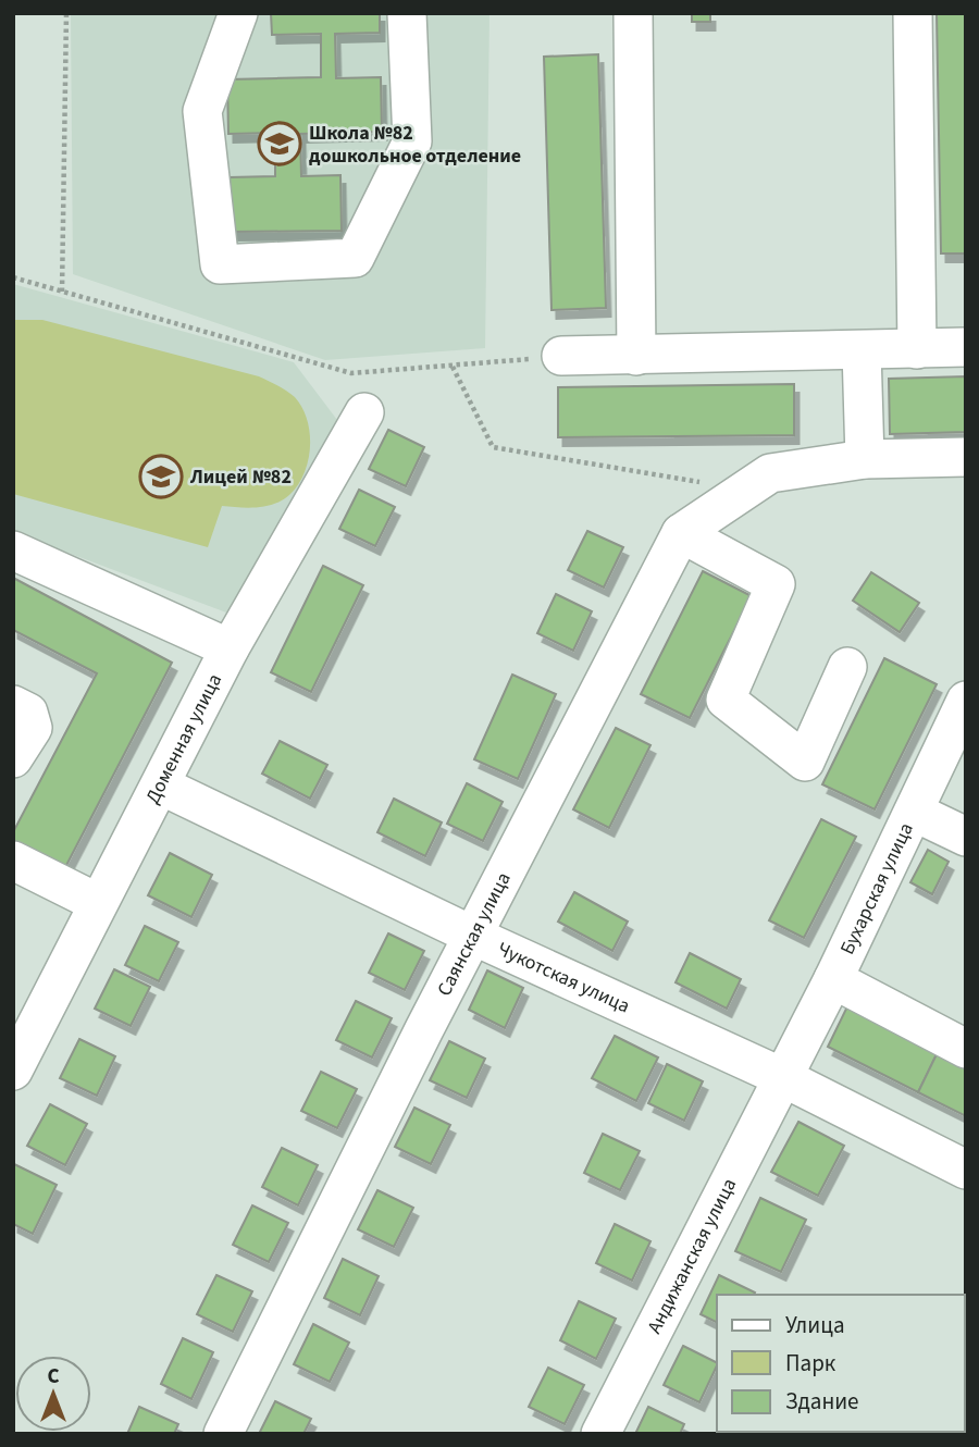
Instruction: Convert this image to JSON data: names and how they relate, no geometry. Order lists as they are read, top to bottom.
{
  "streets": {
    "street": [
      "Доменная улица",
      "Бухарская улица",
      "Саянская улица",
      "Чукотская улица",
      "Андижанская улица"
    ]
  },
  "crossings": [
    ["Доменная улица", "Чукотская улица"],
    ["Бухарская улица", "Чукотская улица"],
    ["Бухарская улица", "Андижанская улица"],
    ["Саянская улица", "Чукотская улица"],
    ["Чукотская улица", "Андижанская улица"]
  ],
  "places": {
    "school or university": ["Школа №82 дошкольное отделение", "Лицей №82"]
  },
  "legend": ["Улица", "Парк", "Здание"],
  "north": "top"
}
